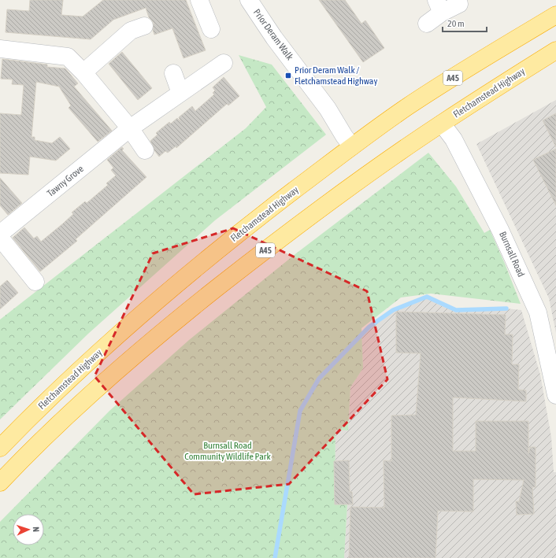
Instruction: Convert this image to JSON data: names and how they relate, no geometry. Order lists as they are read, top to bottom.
{
  "streets": {
    "highway": ["A45", "Fletchamstead Highway"],
    "street": ["Prior Deram Walk", "Tawny Grove", "Burnsall Road"]
  },
  "crossings": [
    ["Prior Deram Walk", "Fletchamstead Highway"],
    ["Fletchamstead Highway", "Burnsall Road"]
  ],
  "parks": ["Burnsall Road Community Wildlife Park"],
  "places": {
    "transit": ["Prior Deram Walk / Fletchamstead Highway"]
  },
  "scale_bar": "20 m",
  "north": "right"
}
